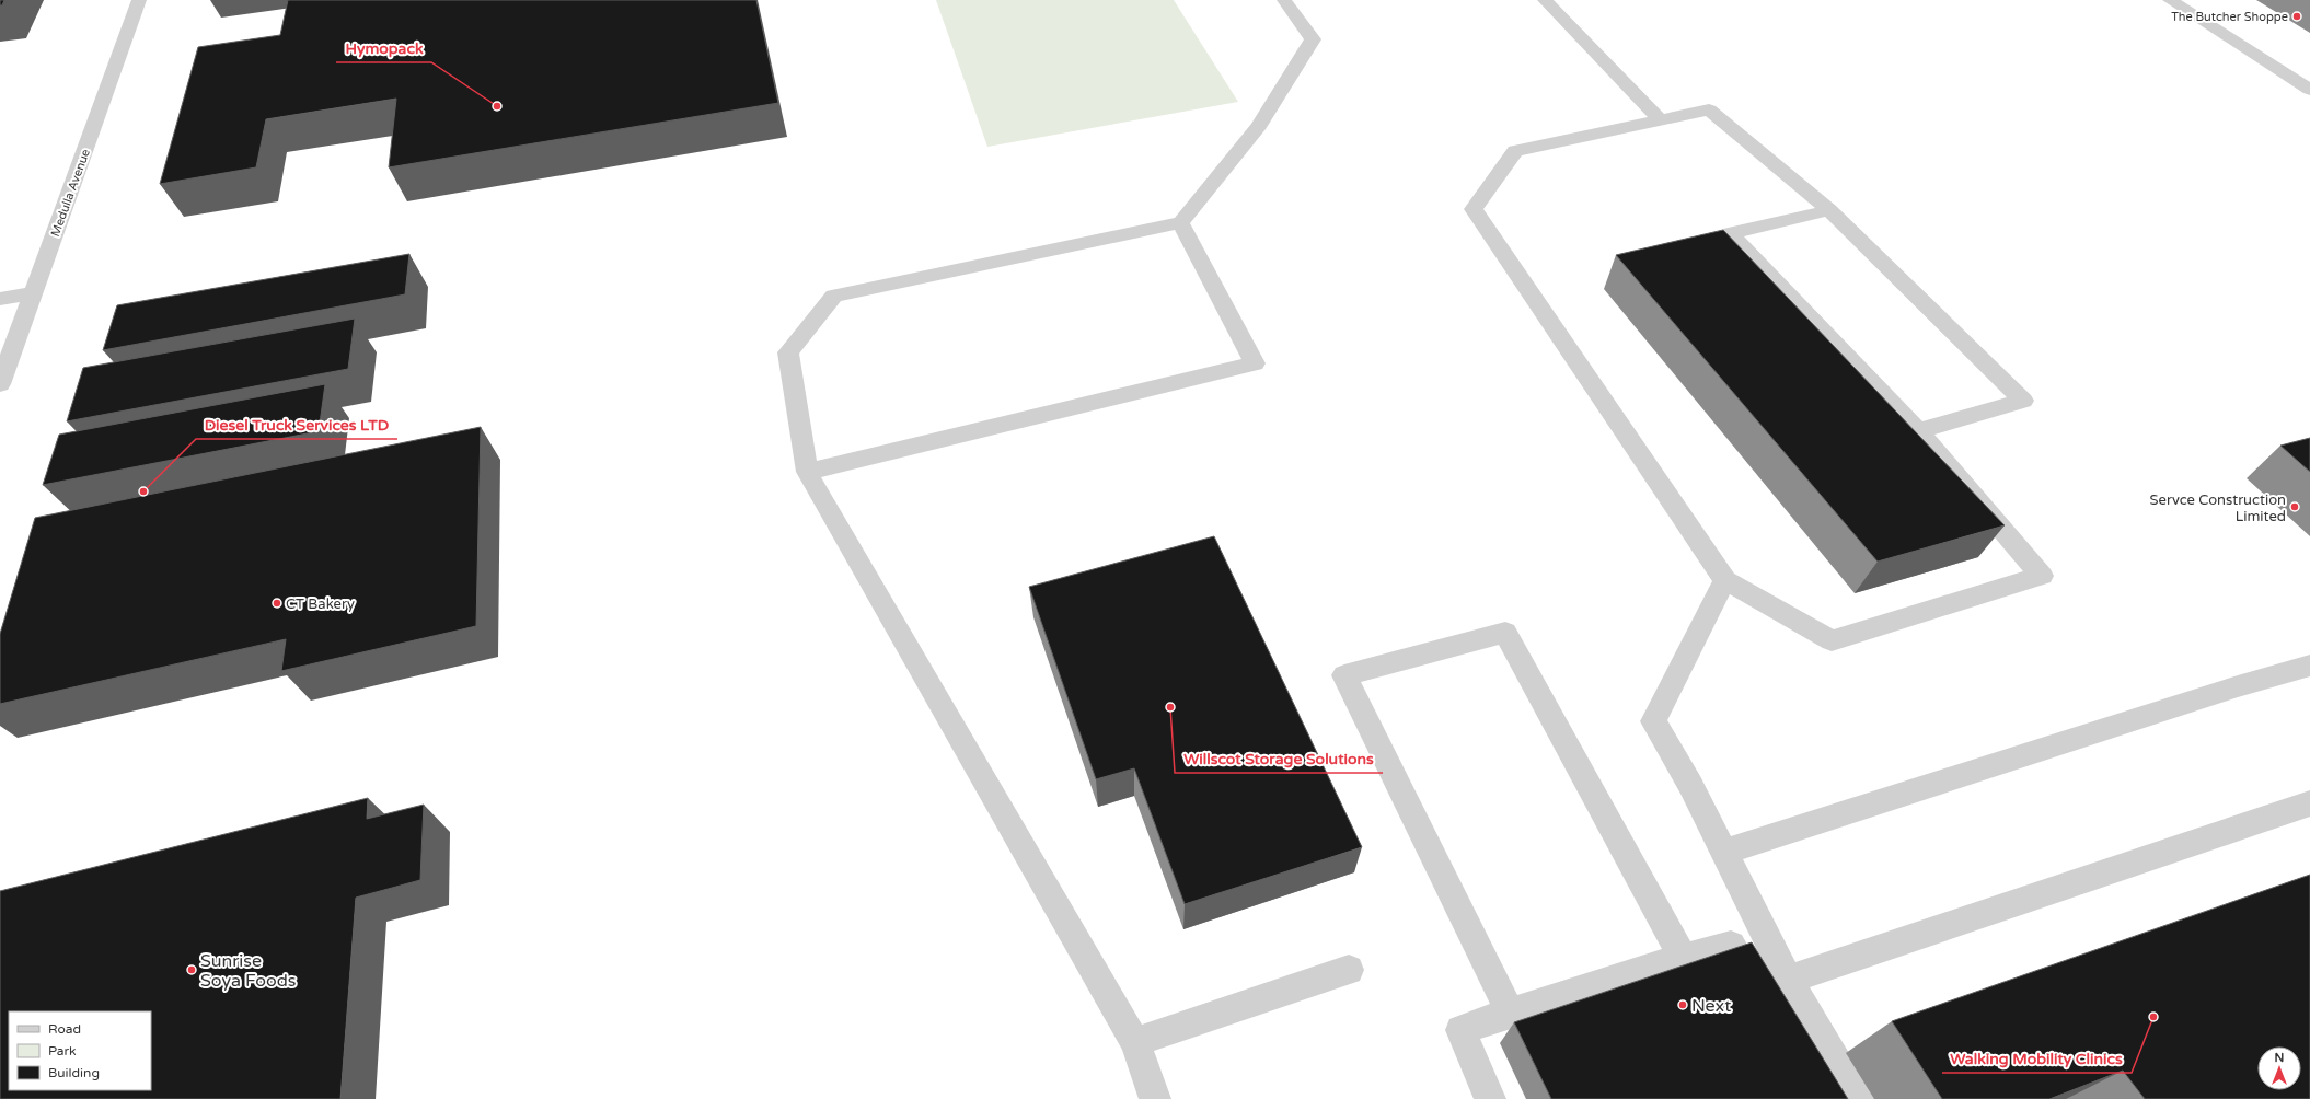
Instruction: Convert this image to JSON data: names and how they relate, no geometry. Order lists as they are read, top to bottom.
{
  "streets": {
    "street": ["Medulla Avenue"]
  },
  "places": [
    "The Butcher Shoppe",
    "Hymopack",
    "Diesel Truck Services LTD",
    "Servce Construction Limited",
    "CT Bakery",
    "Willscot Storage Solutions",
    "Sunrise Soya Foods",
    "Next",
    "Walking Mobility Clinics"
  ],
  "legend": ["Road", "Park", "Building"],
  "north": "top"
}
